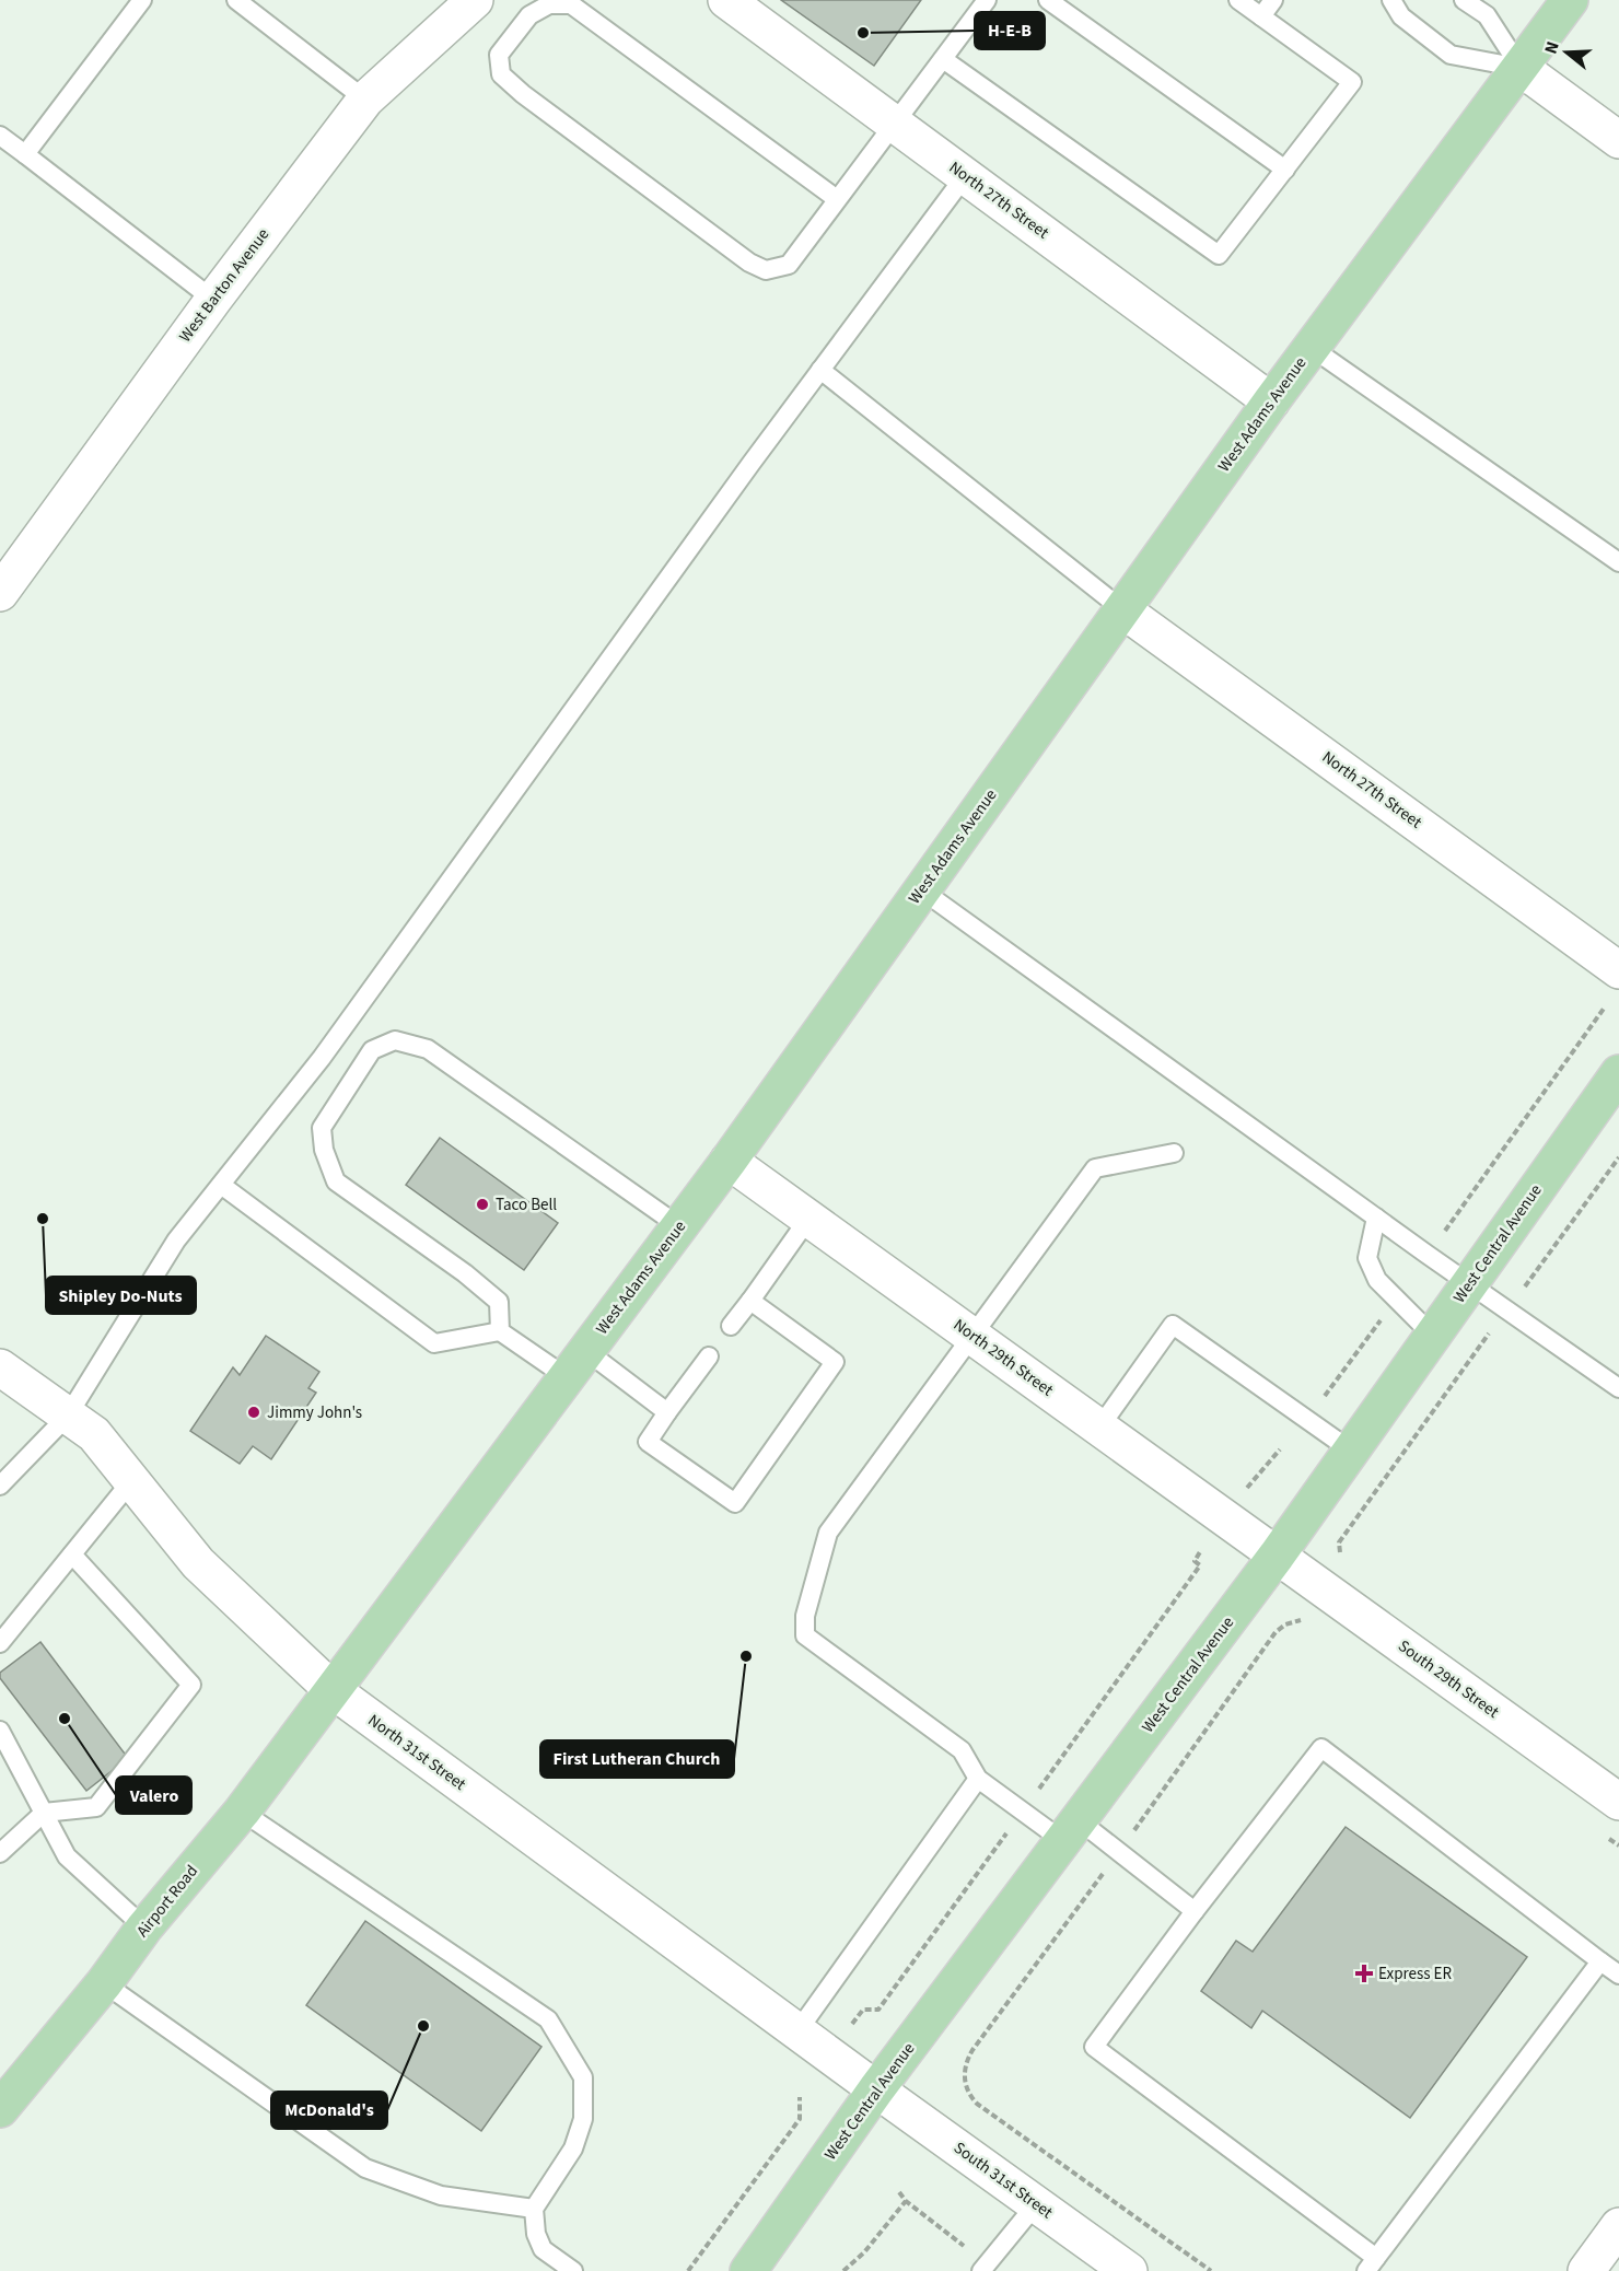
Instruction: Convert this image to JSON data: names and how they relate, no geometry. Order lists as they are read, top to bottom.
{
  "streets": {
    "main road": ["West Adams Avenue", "West Central Avenue", "Airport Road"],
    "street": [
      "North 27th Street",
      "West Barton Avenue",
      "North 29th Street",
      "South 29th Street",
      "North 31st Street",
      "South 31st Street"
    ]
  },
  "crossings": [
    ["North 27th Street", "West Adams Avenue"],
    ["West Adams Avenue", "North 29th Street"],
    ["West Adams Avenue", "North 31st Street"],
    ["West Adams Avenue", "Airport Road"],
    ["West Central Avenue", "North 29th Street"],
    ["West Central Avenue", "South 29th Street"],
    ["West Central Avenue", "North 31st Street"],
    ["West Central Avenue", "South 31st Street"],
    ["North 29th Street", "South 29th Street"],
    ["North 31st Street", "Airport Road"],
    ["North 31st Street", "South 31st Street"]
  ],
  "places": {
    "other": [
      "H-E-B",
      "Taco Bell",
      "Shipley Do-Nuts",
      "Jimmy John's",
      "First Lutheran Church",
      "Valero",
      "McDonald's"
    ],
    "health": ["Express ER"]
  },
  "north": "left"
}
